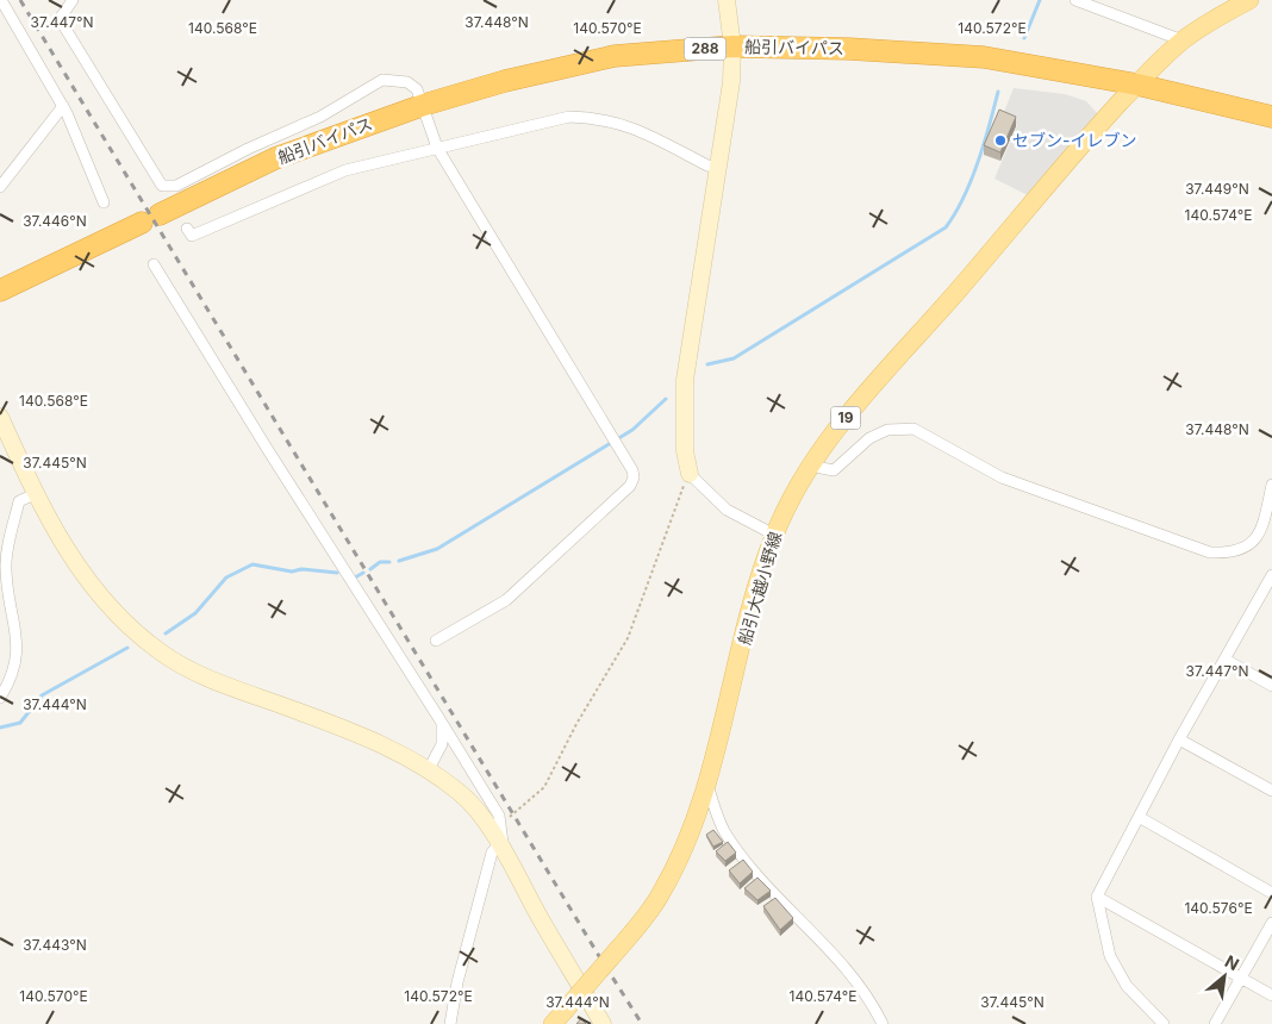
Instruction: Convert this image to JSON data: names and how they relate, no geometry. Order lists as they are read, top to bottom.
{
  "streets": {
    "highway": ["船引バイパス", "288"],
    "main road": ["19", "船引大越小野線"]
  },
  "crossings": [
    ["船引バイパス", "船引大越小野線"]
  ],
  "places": ["セブン-イレブン"],
  "north": "top right",
  "coordinates": [
    "37.447°N",
    "37.448°N",
    "140.568°E",
    "140.570°E",
    "140.572°E",
    "37.449°N",
    "140.574°E",
    "37.446°N",
    "37.445°N",
    "37.444°N",
    "140.576°E",
    "37.443°N"
  ]
}
